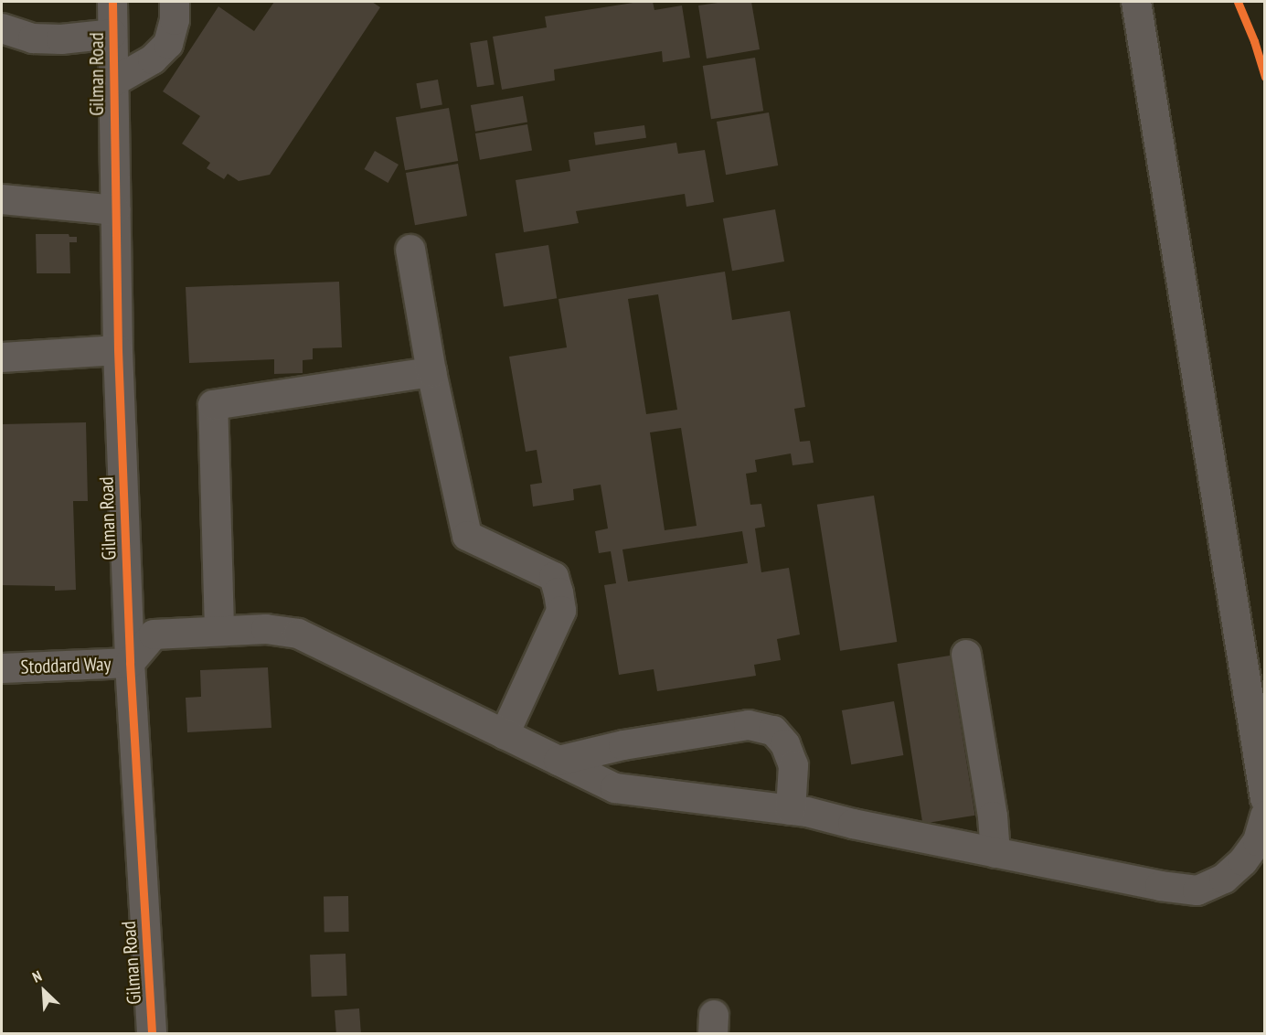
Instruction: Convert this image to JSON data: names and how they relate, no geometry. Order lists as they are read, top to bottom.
{
  "streets": {
    "street": ["Gilman Road", "Stoddard Way"]
  },
  "crossings": [
    ["Gilman Road", "Stoddard Way"]
  ],
  "north": "top left"
}
